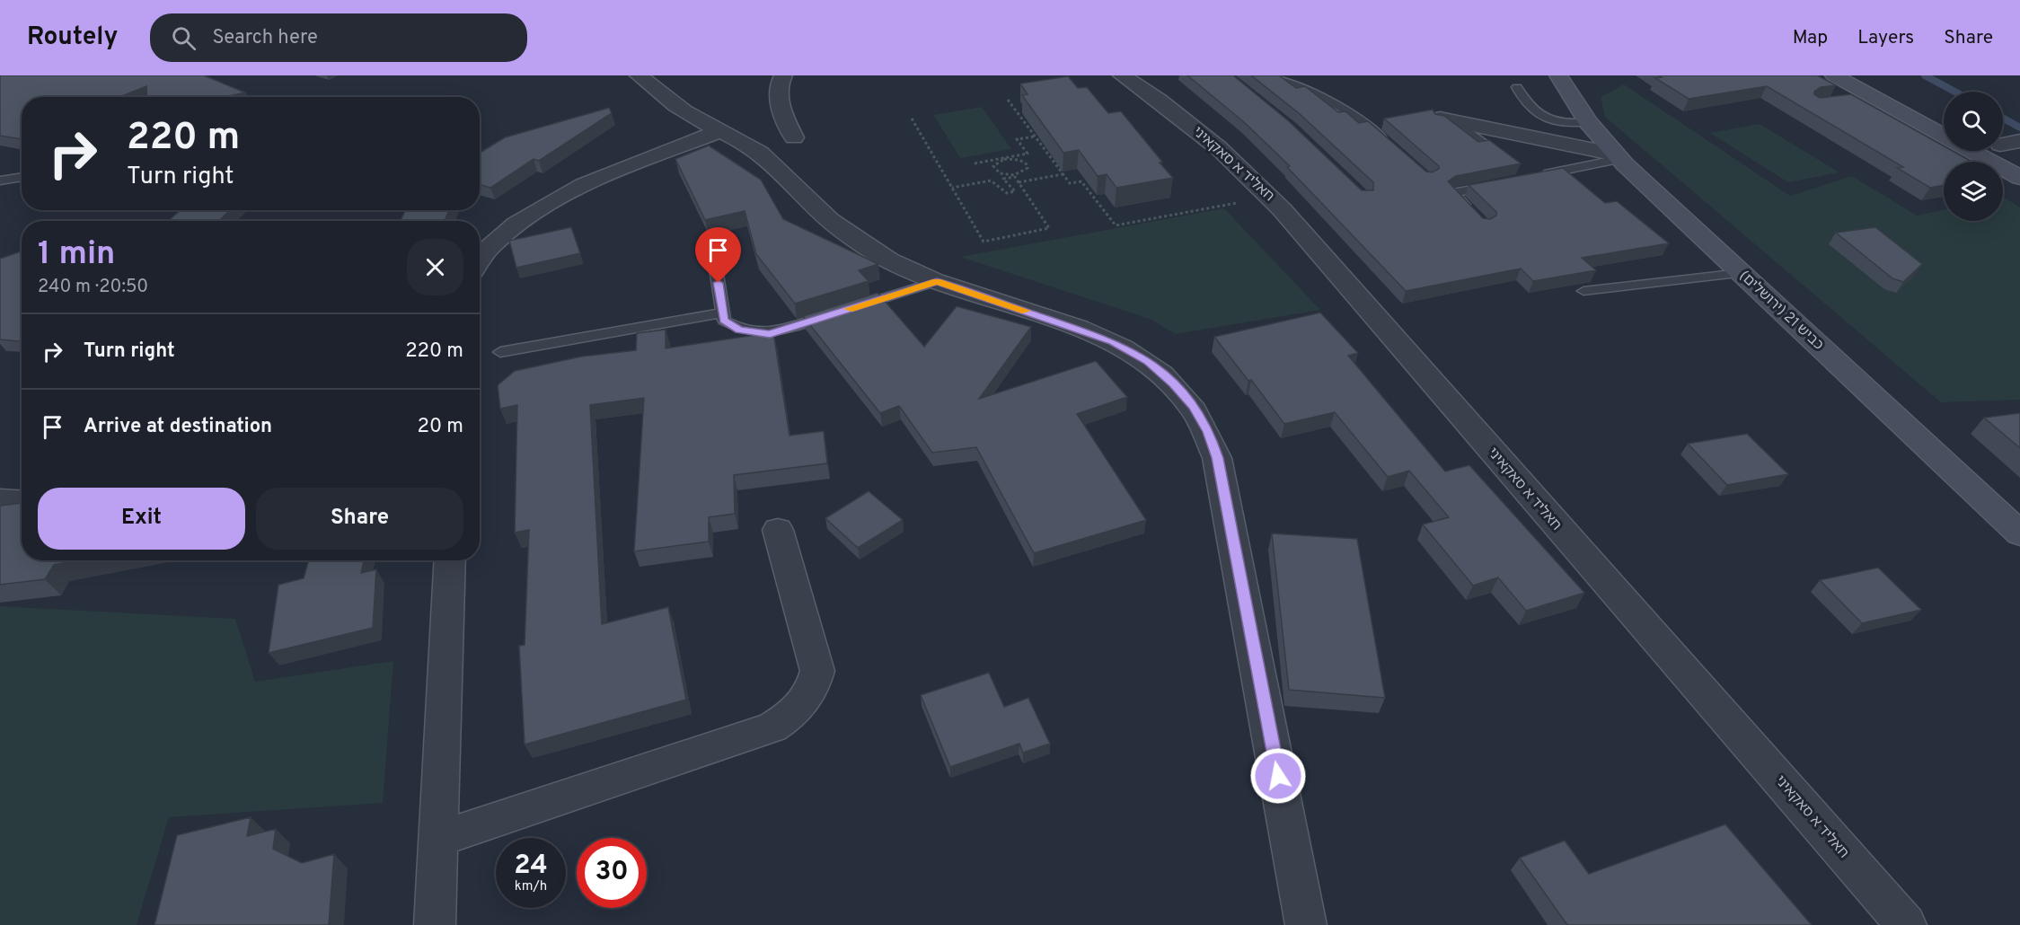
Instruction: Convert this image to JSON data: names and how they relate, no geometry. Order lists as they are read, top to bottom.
{
  "streets": {
    "main road": ["כביש 21 (ירושלים)"],
    "street": ["חאליד א סאקאיני"]
  },
  "page": {
    "header": "Routely",
    "search": "Search here",
    "nav": ["Map", "Layers", "Share"],
    "turn": ["220 m", "Turn right"],
    "heading": ["1 min", "240 m · 20:50"],
    "list": [
      {
        "name": "Turn right",
        "value": "220 m"
      },
      {
        "name": "Arrive at destination",
        "value": "20 m"
      }
    ],
    "buttons": ["Exit", "Share"],
    "speed": "24 km/h",
    "limit": "30"
  }
}
